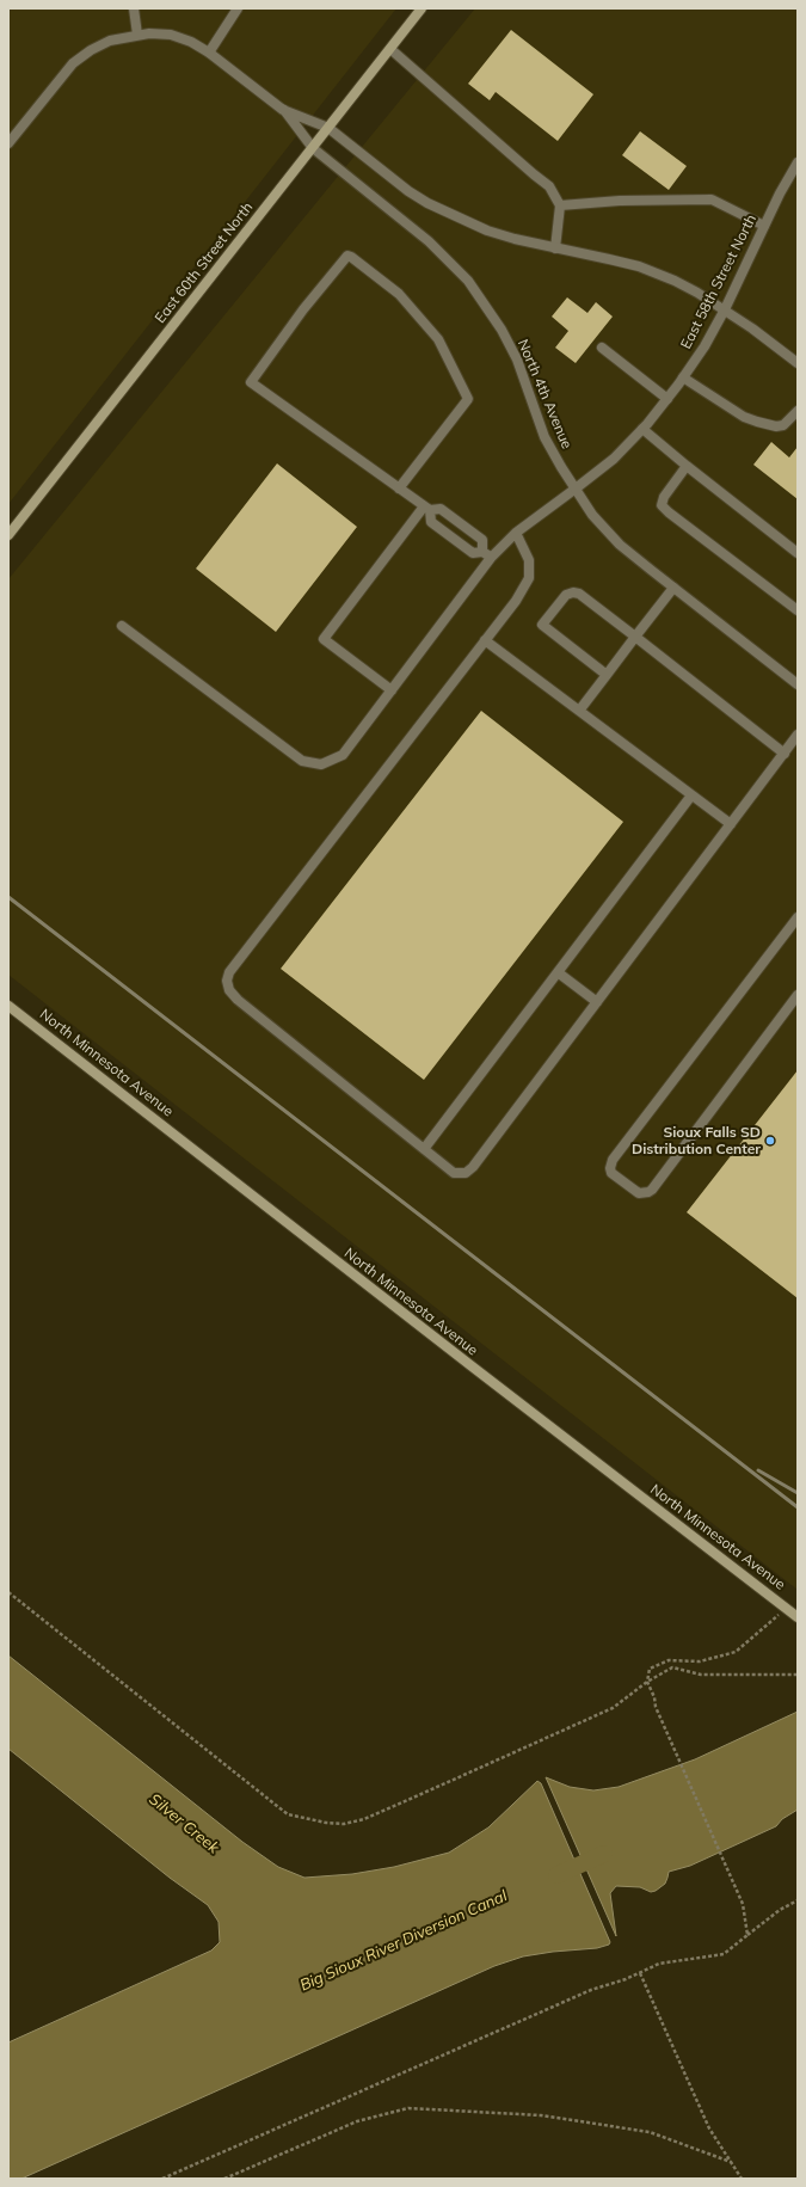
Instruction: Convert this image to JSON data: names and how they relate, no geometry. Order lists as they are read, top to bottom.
{
  "streets": {
    "main road": ["East 60th Street North", "North Minnesota Avenue"],
    "street": ["East 58th Street North", "North 4th Avenue"]
  },
  "crossings": [
    ["East 60th Street North", "North 4th Avenue"],
    ["East 58th Street North", "North 4th Avenue"]
  ],
  "water": ["Silver Creek", "Big Sioux River Diversion Canal"],
  "places": ["Sioux Falls SD Distribution Center"]
}
